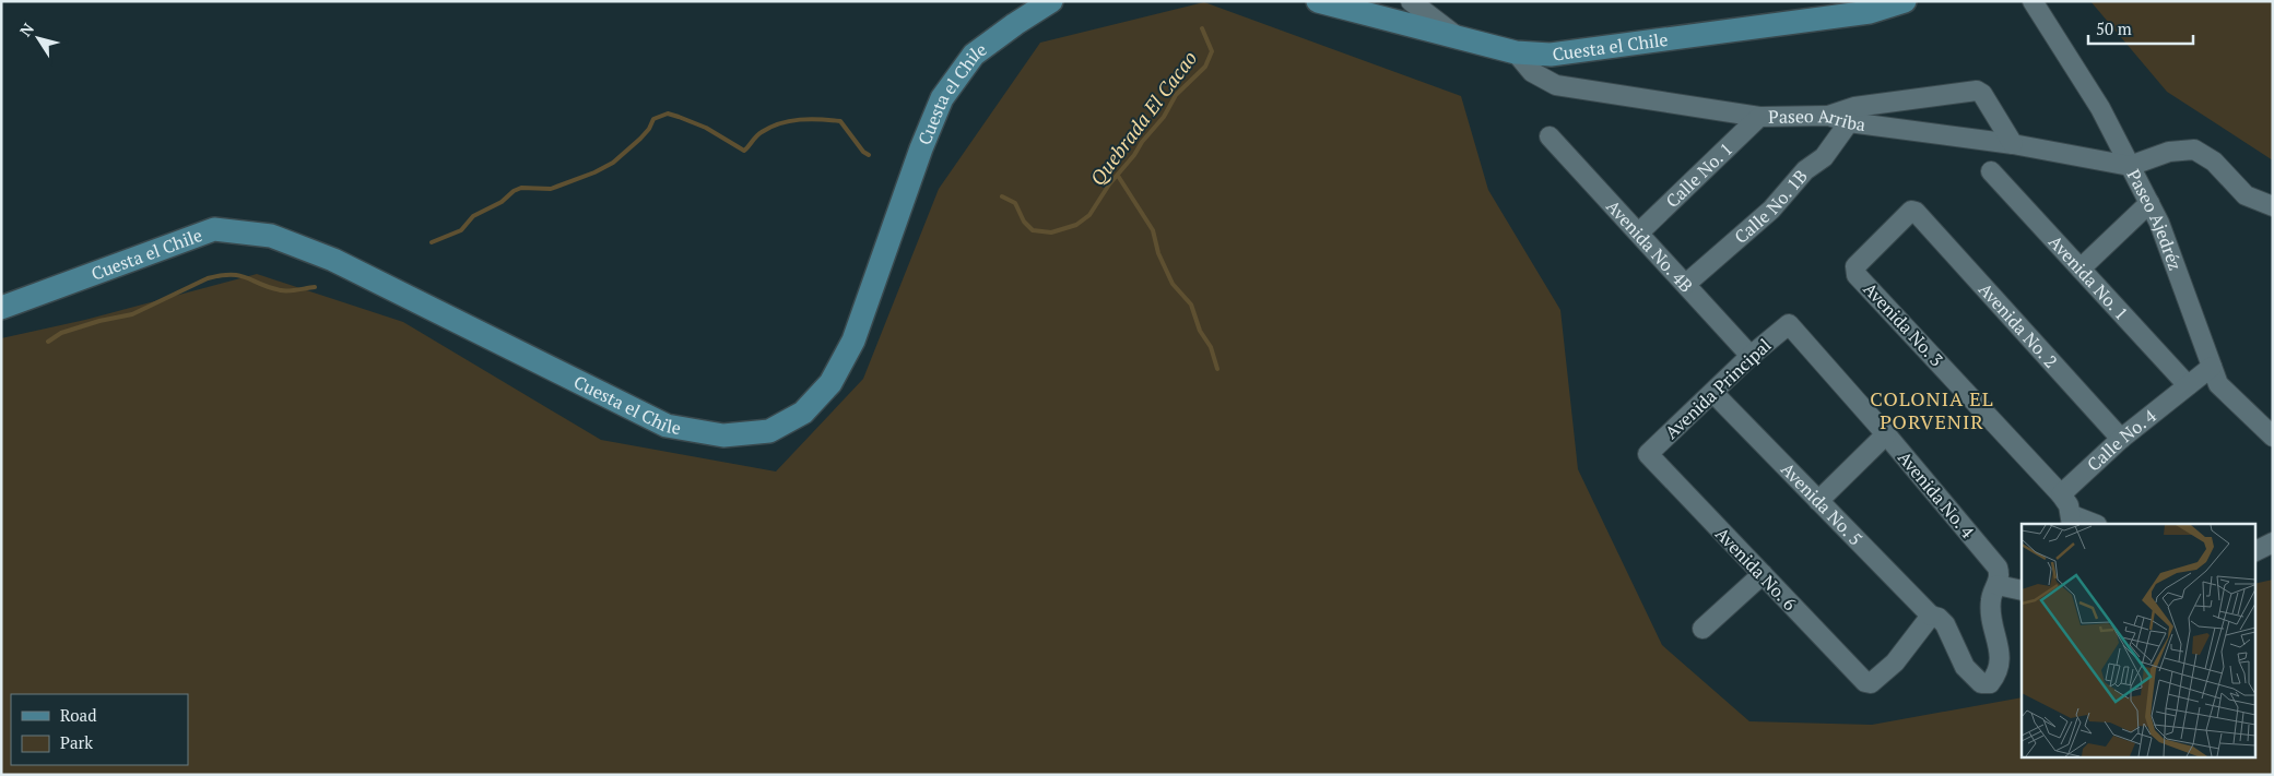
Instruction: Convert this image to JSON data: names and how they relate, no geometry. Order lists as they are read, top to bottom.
{
  "streets": {
    "main road": ["Cuesta el Chile"],
    "street": [
      "Paseo Arriba",
      "Calle No. 1",
      "Calle No. 1B",
      "Paseo Ajedréz",
      "Avenida No. 4B",
      "Avenida No. 1",
      "Avenida No. 3",
      "Avenida No. 2",
      "Avenida Principal",
      "Calle No. 4",
      "Avenida No. 4",
      "Avenida No. 5",
      "Avenida No. 6"
    ]
  },
  "crossings": [
    ["Cuesta el Chile", "Paseo Arriba"],
    ["Paseo Arriba", "Calle No. 1"],
    ["Paseo Arriba", "Calle No. 1B"],
    ["Paseo Arriba", "Paseo Ajedréz"],
    ["Calle No. 1", "Avenida No. 4B"],
    ["Calle No. 1B", "Avenida No. 4B"],
    ["Paseo Ajedréz", "Calle No. 4"],
    ["Avenida No. 4B", "Avenida Principal"],
    ["Avenida No. 1", "Calle No. 4"],
    ["Avenida No. 3", "Avenida No. 2"],
    ["Avenida No. 3", "Calle No. 4"],
    ["Avenida No. 2", "Calle No. 4"],
    ["Avenida Principal", "Avenida No. 4"],
    ["Avenida Principal", "Avenida No. 5"],
    ["Avenida Principal", "Avenida No. 6"],
    ["Avenida No. 5", "Avenida No. 6"]
  ],
  "districts": ["COLONIA EL PORVENIR"],
  "water": ["Quebrada El Cacao"],
  "legend": ["Road", "Park"],
  "scale_bar": "50 m",
  "north": "top left"
}
